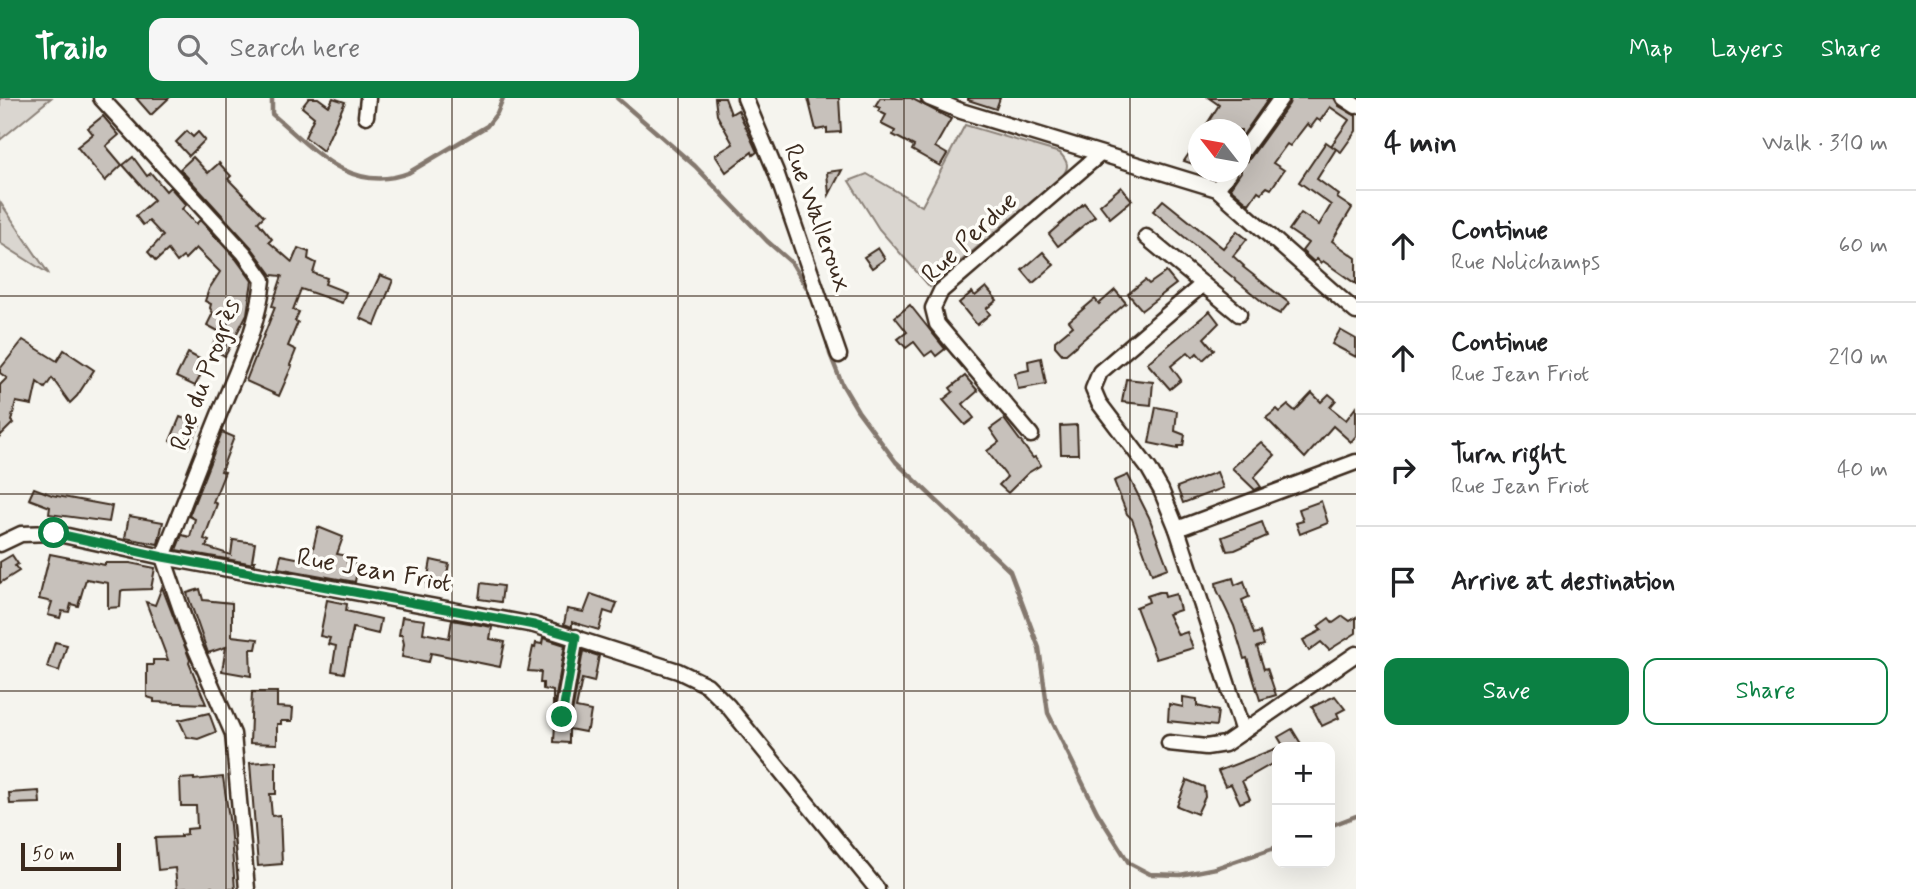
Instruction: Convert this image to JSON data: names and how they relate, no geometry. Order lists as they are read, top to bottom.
{
  "streets": {
    "street": [
      "Rue Walleroux",
      "Rue Perdue",
      "Rue du Progrès",
      "Rue Jean Friot"
    ]
  },
  "crossings": [
    ["Rue du Progrès", "Rue Jean Friot"]
  ],
  "scale_bar": "50 m",
  "north": "top left",
  "page": {
    "header": "Trailo",
    "search": "Search here",
    "nav": ["Map", "Layers", "Share"],
    "heading": ["4 min", "Walk · 310 m"],
    "list": [
      ["Continue", "Rue Nolichamps", "60 m"],
      ["Continue", "Rue Jean Friot", "210 m"],
      ["Turn right", "Rue Jean Friot", "40 m"],
      "Arrive at destination"
    ],
    "buttons": ["Save", "Share"],
    "map_buttons": ["+", "−"],
    "scale": "50 m"
  }
}
